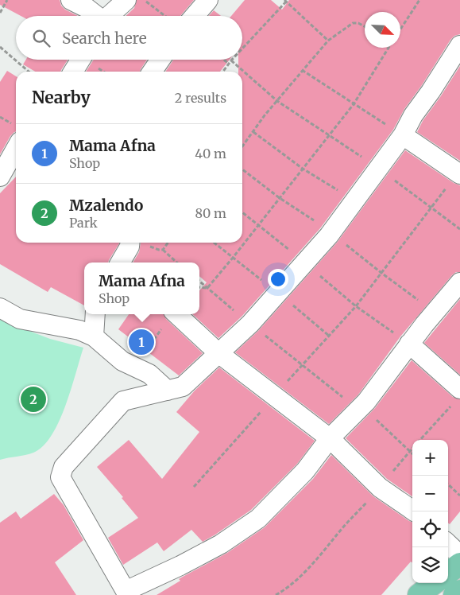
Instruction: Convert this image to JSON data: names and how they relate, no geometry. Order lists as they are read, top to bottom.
{
  "north": "bottom right",
  "page": {
    "search": "Search here",
    "heading": ["Nearby", "2 results"],
    "list": [
      {
        "mark": "1",
        "name": "Mama Afna",
        "note": "Shop",
        "value": "40 m"
      },
      {
        "mark": "2",
        "name": "Mzalendo",
        "note": "Park",
        "value": "80 m"
      }
    ],
    "popup": ["Mama Afna", "Shop"],
    "pins": ["1", "2"],
    "map_buttons": ["+", "−"]
  }
}
